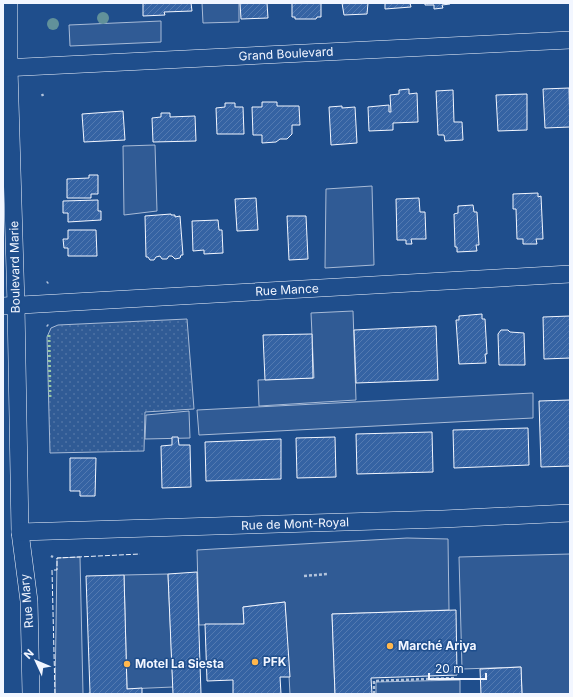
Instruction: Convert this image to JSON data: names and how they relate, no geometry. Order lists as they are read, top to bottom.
{
  "streets": {
    "street": [
      "Grand Boulevard",
      "Boulevard Marie",
      "Rue Mance",
      "Rue de Mont-Royal",
      "Rue Mary"
    ]
  },
  "crossings": [
    ["Grand Boulevard", "Boulevard Marie"],
    ["Boulevard Marie", "Rue Mance"],
    ["Boulevard Marie", "Rue de Mont-Royal"],
    ["Boulevard Marie", "Rue Mary"],
    ["Rue de Mont-Royal", "Rue Mary"]
  ],
  "places": ["Marché Ariya", "PFK", "Motel La Siesta"],
  "scale_bar": "20 m",
  "north": "top left"
}
